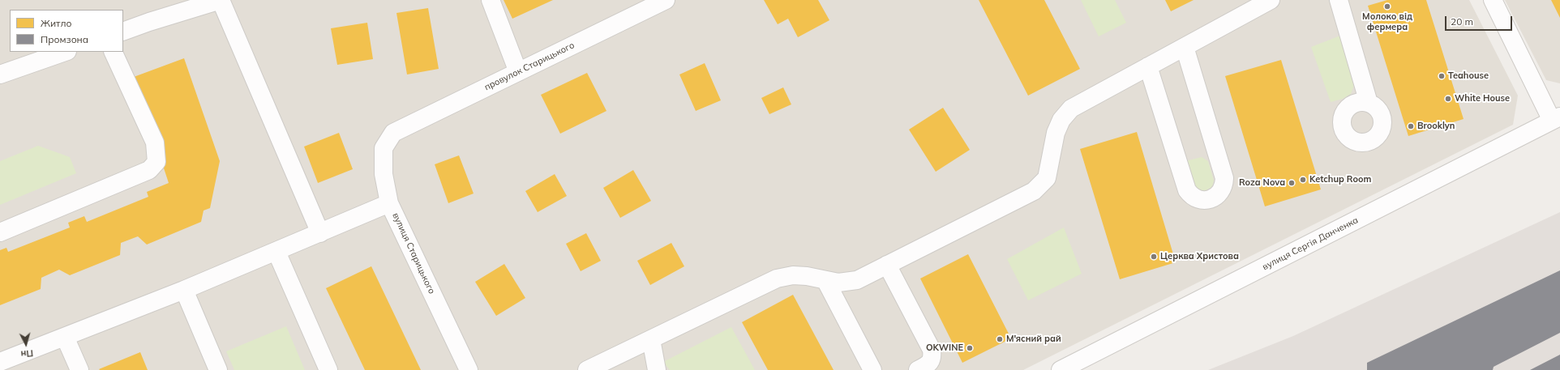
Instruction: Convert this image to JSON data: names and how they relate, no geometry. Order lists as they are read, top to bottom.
{
  "streets": {
    "street": ["провулок Старицького", "вулиця Сергія Данченка", "вулиця Старицького"]
  },
  "crossings": [
    ["провулок Старицького", "вулиця Старицького"]
  ],
  "places": [
    "Молоко від фермера",
    "Teahouse",
    "White House",
    "Brooklyn",
    "Ketchup Room",
    "Roza Nova",
    "Церква Христова",
    "М'ясний рай",
    "OKWINE"
  ],
  "legend": ["Житло", "Промзона"],
  "scale_bar": "20 m",
  "north": "bottom"
}
